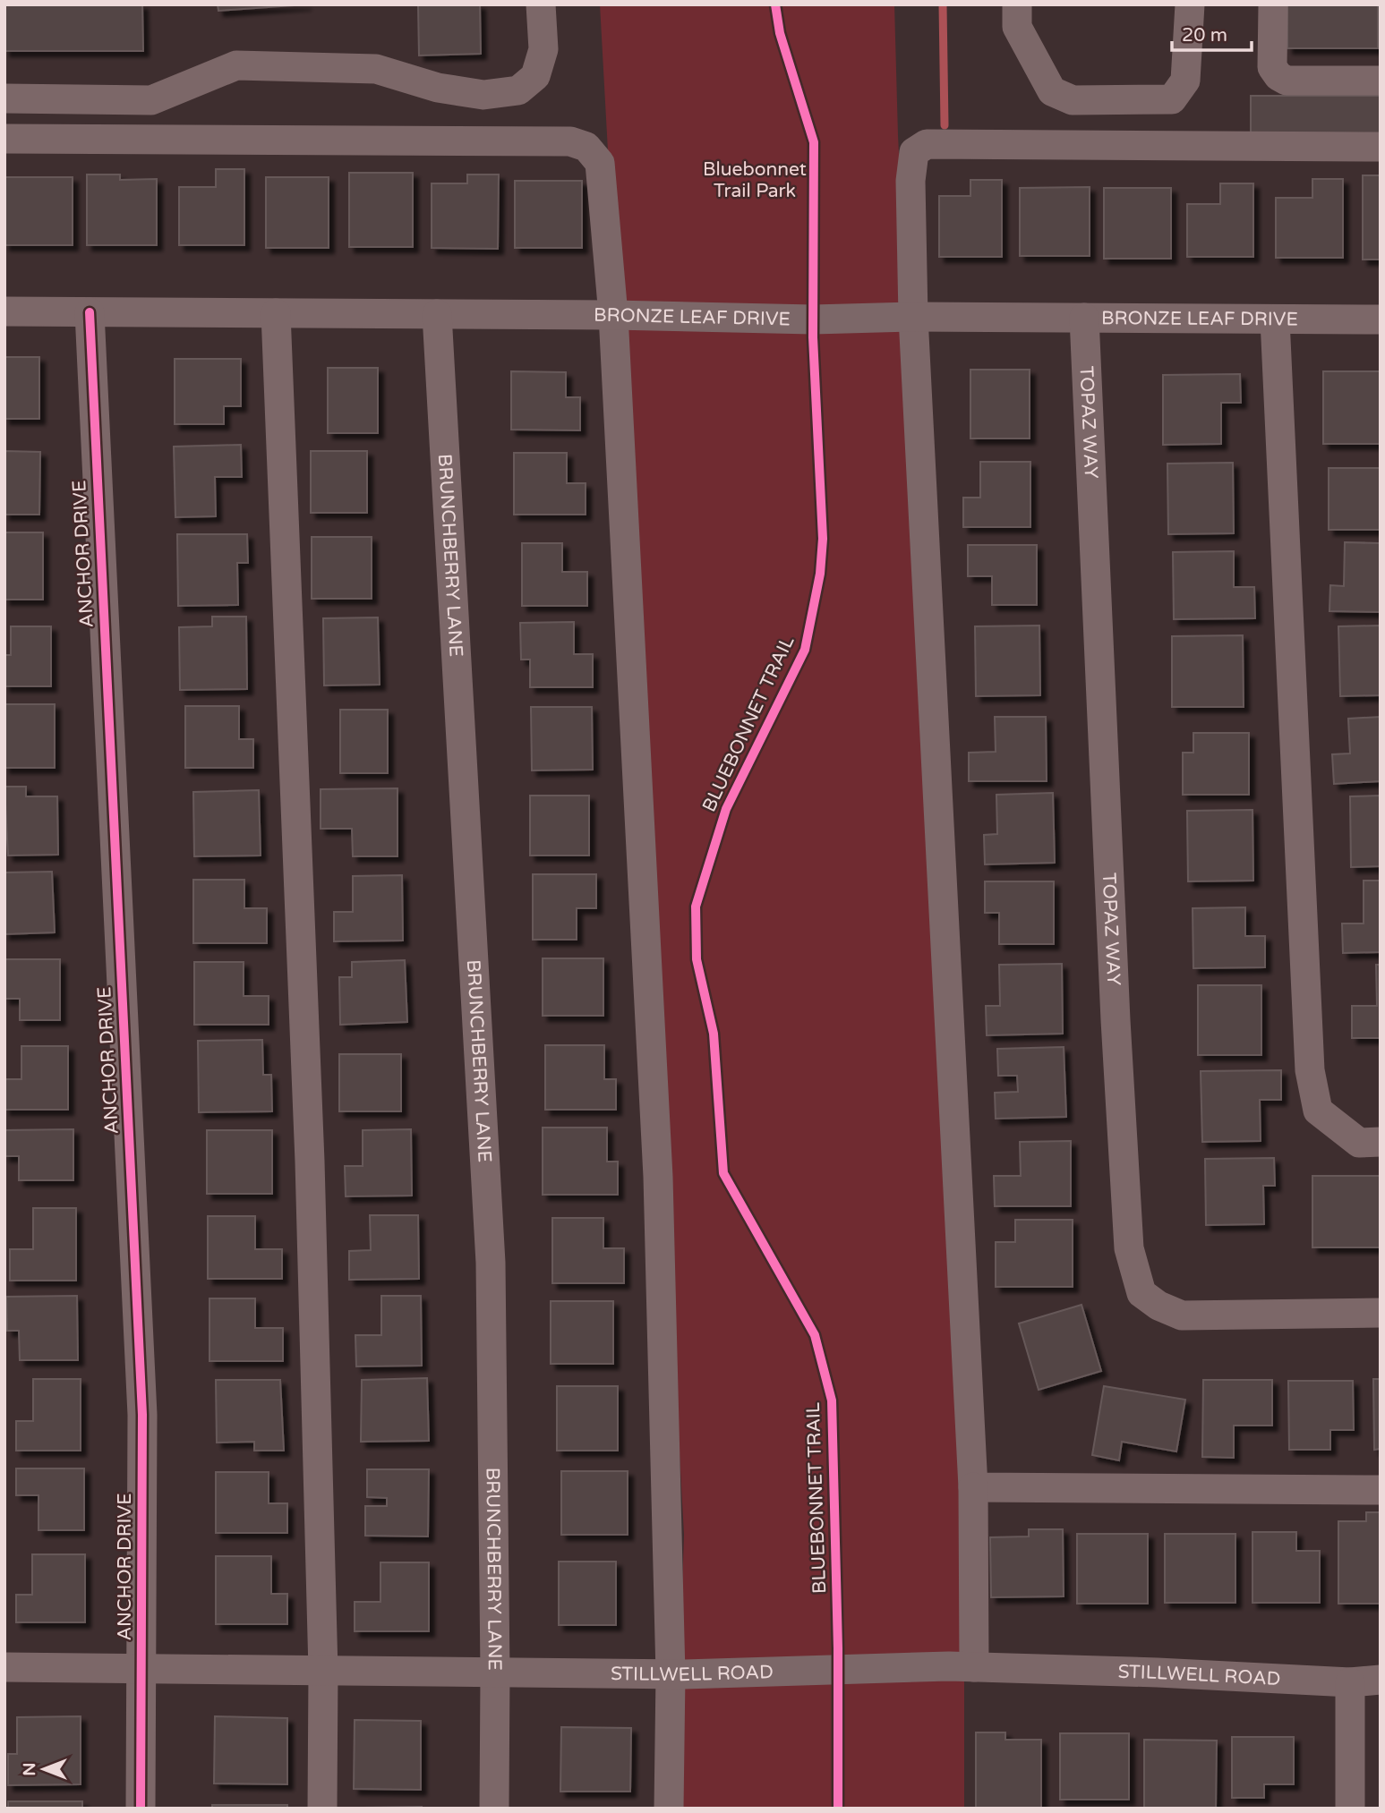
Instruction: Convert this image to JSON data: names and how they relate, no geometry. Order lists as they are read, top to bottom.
{
  "streets": {
    "street": [
      "BRONZE LEAF DRIVE",
      "TOPAZ WAY",
      "ANCHOR DRIVE",
      "BRUNCHBERRY LANE",
      "STILLWELL ROAD"
    ],
    "cycle path": ["BLUEBONNET TRAIL"]
  },
  "crossings": [
    ["BRONZE LEAF DRIVE", "TOPAZ WAY"],
    ["BRONZE LEAF DRIVE", "ANCHOR DRIVE"],
    ["BRONZE LEAF DRIVE", "BRUNCHBERRY LANE"],
    ["ANCHOR DRIVE", "STILLWELL ROAD"],
    ["BRUNCHBERRY LANE", "STILLWELL ROAD"]
  ],
  "parks": ["Bluebonnet Trail Park"],
  "scale_bar": "20 m",
  "north": "left"
}
